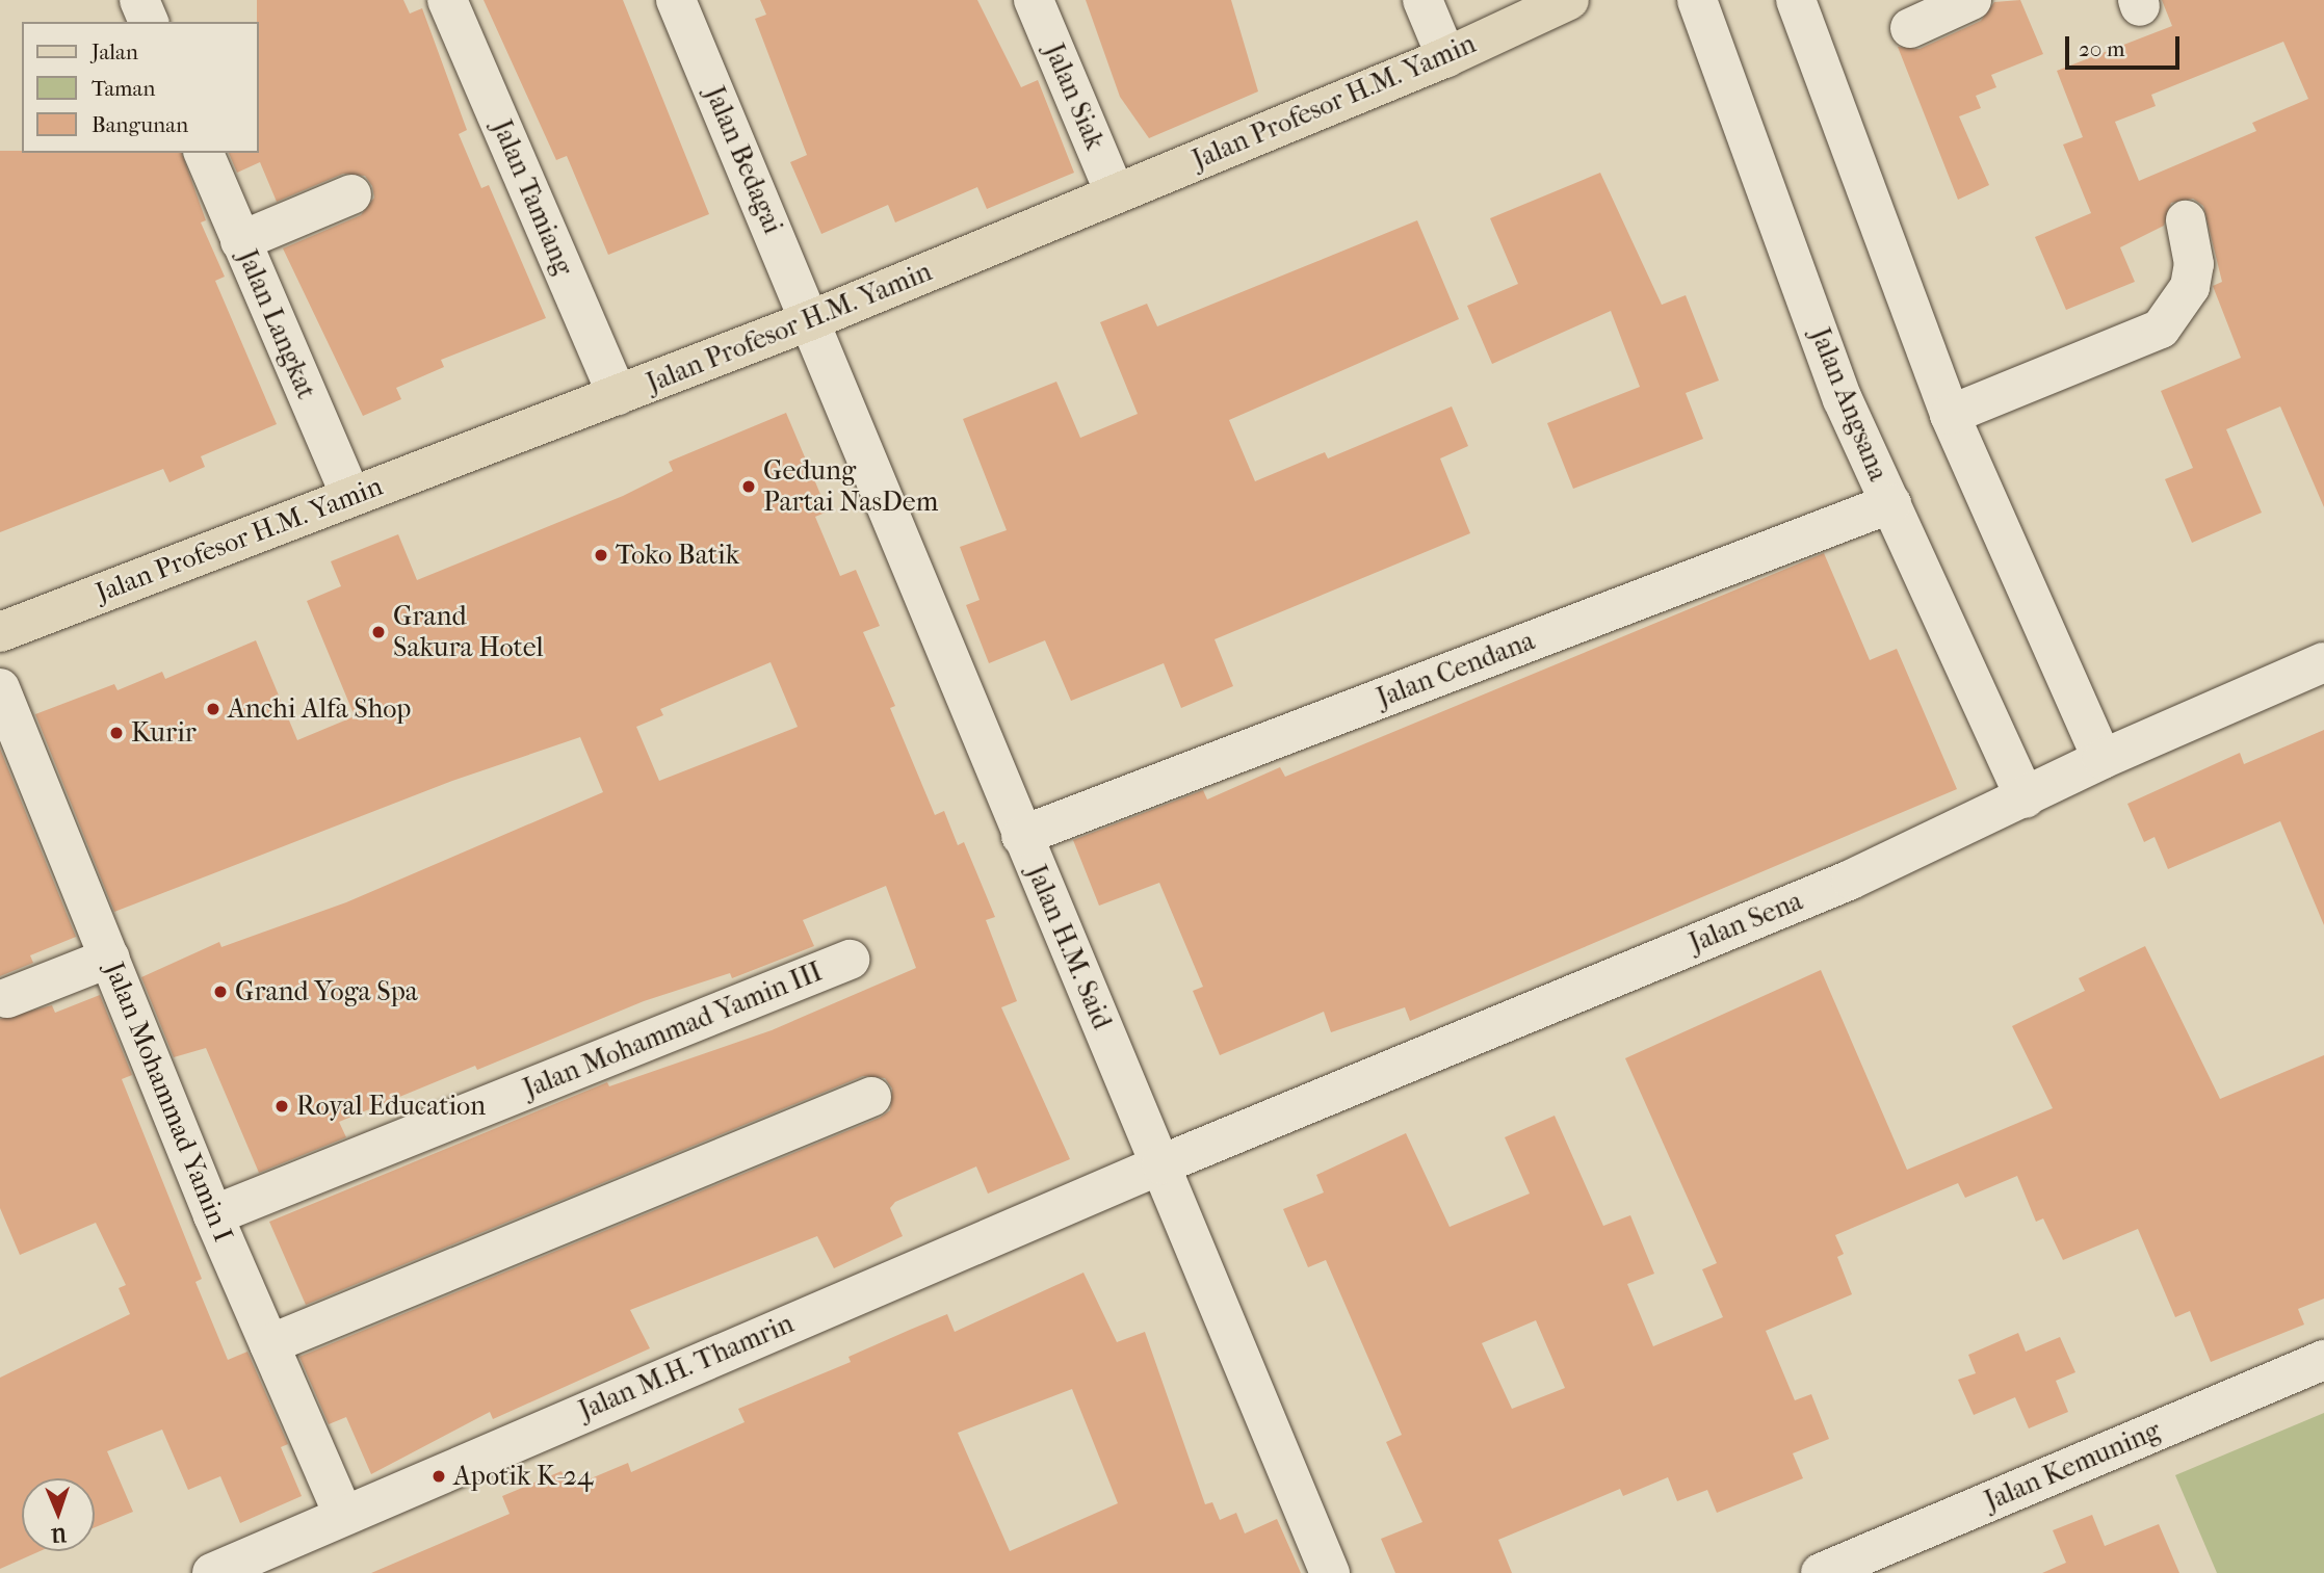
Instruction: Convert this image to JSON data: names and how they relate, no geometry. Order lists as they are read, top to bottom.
{
  "streets": {
    "main road": ["Jalan Profesor H.M. Yamin"],
    "street": [
      "Jalan Siak",
      "Jalan Bedagai",
      "Jalan Tamiang",
      "Jalan Langkat",
      "Jalan Angsana",
      "Jalan Cendana",
      "Jalan Sena",
      "Jalan H.M. Said",
      "Jalan Mohammad Yamin III",
      "Jalan Mohammad Yamin I",
      "Jalan M.H. Thamrin",
      "Jalan Kemuning"
    ]
  },
  "crossings": [
    ["Jalan Siak", "Jalan Profesor H.M. Yamin"],
    ["Jalan Profesor H.M. Yamin", "Jalan Bedagai"],
    ["Jalan Profesor H.M. Yamin", "Jalan Tamiang"],
    ["Jalan Profesor H.M. Yamin", "Jalan Langkat"],
    ["Jalan Profesor H.M. Yamin", "Jalan H.M. Said"],
    ["Jalan Bedagai", "Jalan H.M. Said"],
    ["Jalan Angsana", "Jalan Cendana"],
    ["Jalan Angsana", "Jalan Sena"],
    ["Jalan Cendana", "Jalan H.M. Said"],
    ["Jalan Sena", "Jalan H.M. Said"],
    ["Jalan Sena", "Jalan M.H. Thamrin"],
    ["Jalan H.M. Said", "Jalan M.H. Thamrin"],
    ["Jalan Mohammad Yamin III", "Jalan Mohammad Yamin I"],
    ["Jalan Mohammad Yamin I", "Jalan M.H. Thamrin"]
  ],
  "places": [
    "Gedung Partai NasDem",
    "Toko Batik",
    "Grand Sakura Hotel",
    "Anchi Alfa Shop",
    "Kurir",
    "Grand Yoga Spa",
    "Royal Education",
    "Apotik K-24"
  ],
  "legend": ["Jalan", "Taman", "Bangunan"],
  "scale_bar": "20 m",
  "north": "bottom"
}
